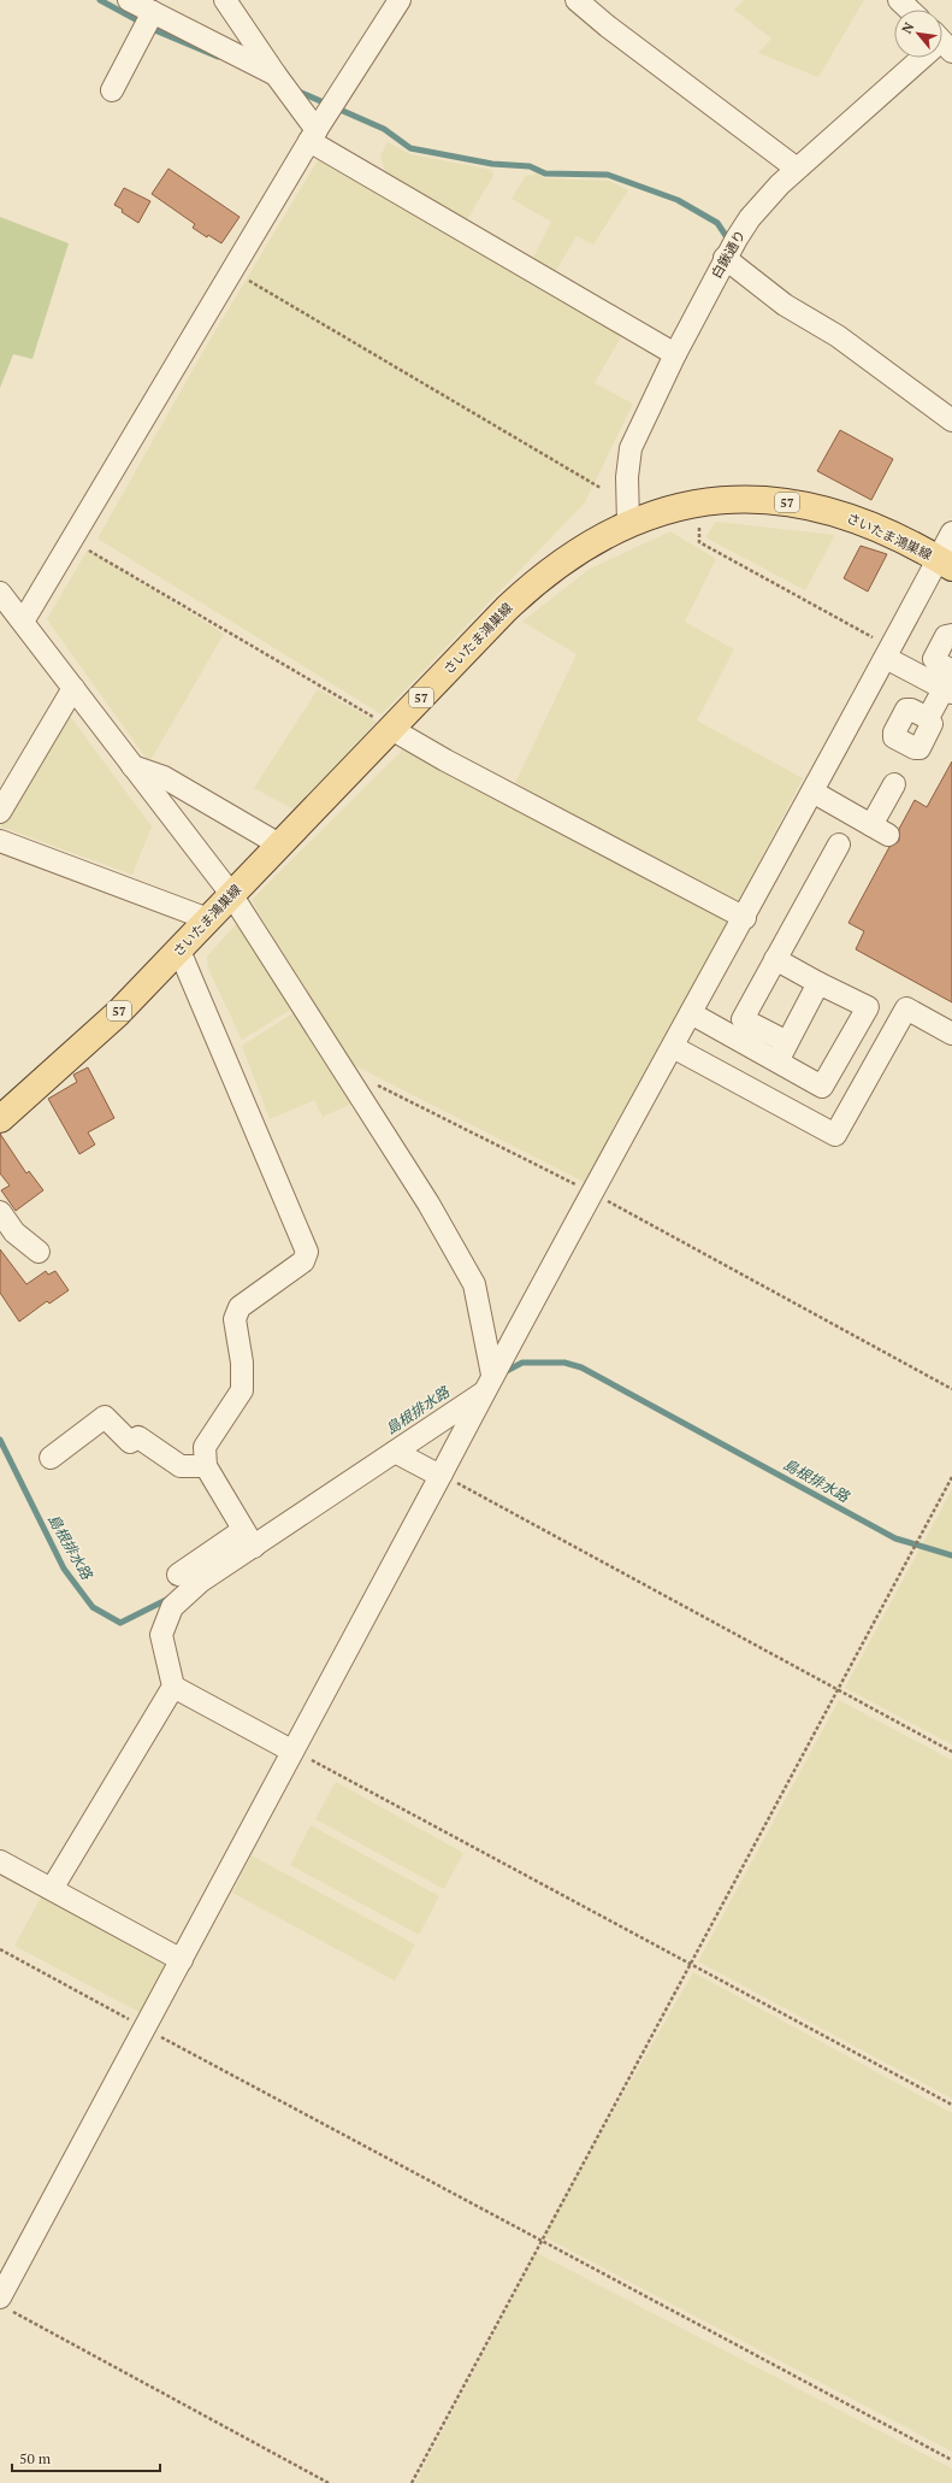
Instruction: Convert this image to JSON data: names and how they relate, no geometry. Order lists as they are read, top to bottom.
{
  "streets": {
    "main road": ["57", "さいたま鴻巣線"],
    "street": ["白鍬通り"]
  },
  "crossings": [
    ["白鍬通り", "さいたま鴻巣線"]
  ],
  "water": ["島根排水路"],
  "scale_bar": "50 m",
  "north": "top left"
}
